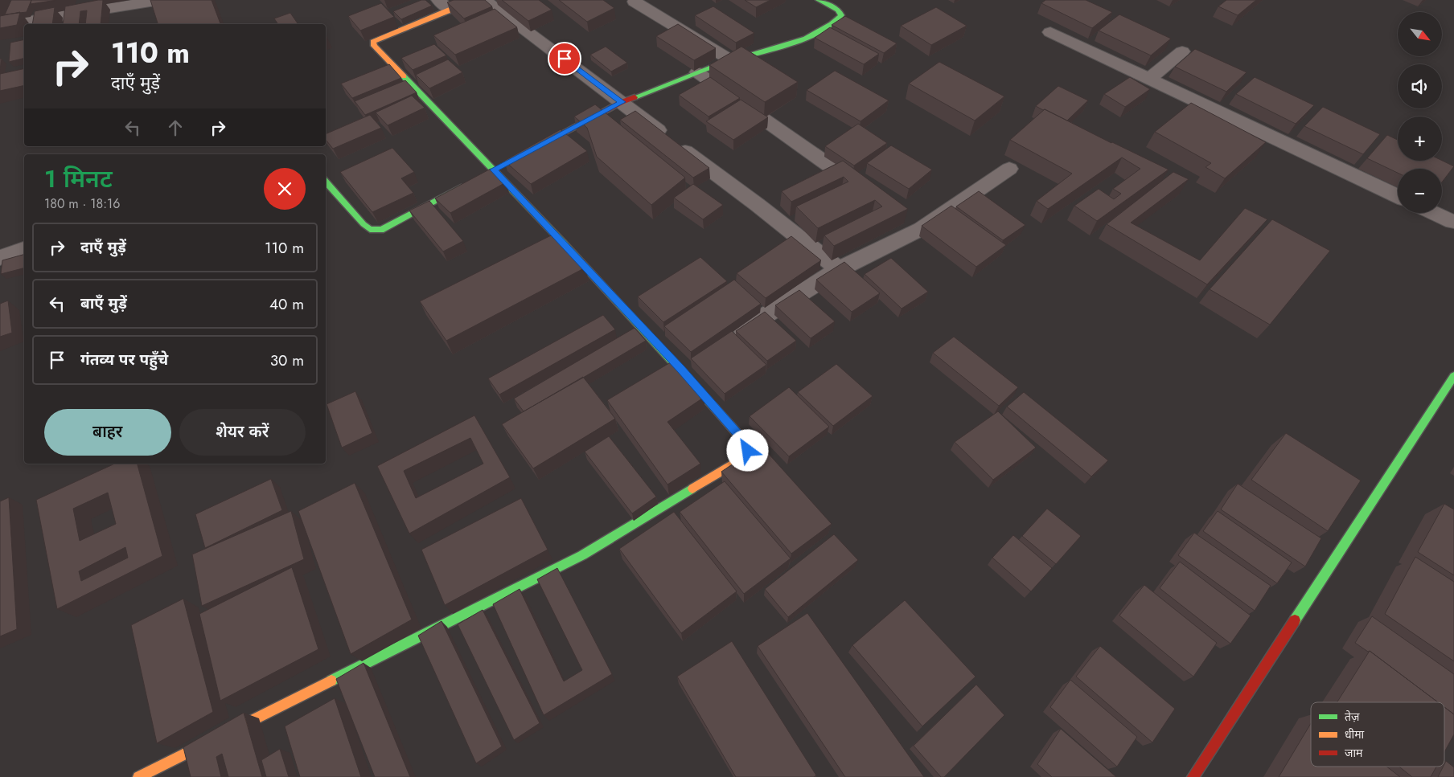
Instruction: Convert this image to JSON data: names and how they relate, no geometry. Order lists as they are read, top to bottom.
{
  "legend": ["तेज़", "धीमा", "जाम"],
  "north": "bottom right",
  "page": {
    "map_buttons": ["+", "−"],
    "turn": ["110 m", "दाएँ मुड़ें"],
    "heading": ["1 मिनट", "180 m · 18:16"],
    "list": [
      {
        "name": "दाएँ मुड़ें",
        "value": "110 m"
      },
      {
        "name": "बाएँ मुड़ें",
        "value": "40 m"
      },
      {
        "name": "गंतव्य पर पहुँचे",
        "value": "30 m"
      }
    ],
    "buttons": ["बाहर", "शेयर करें"]
  }
}
